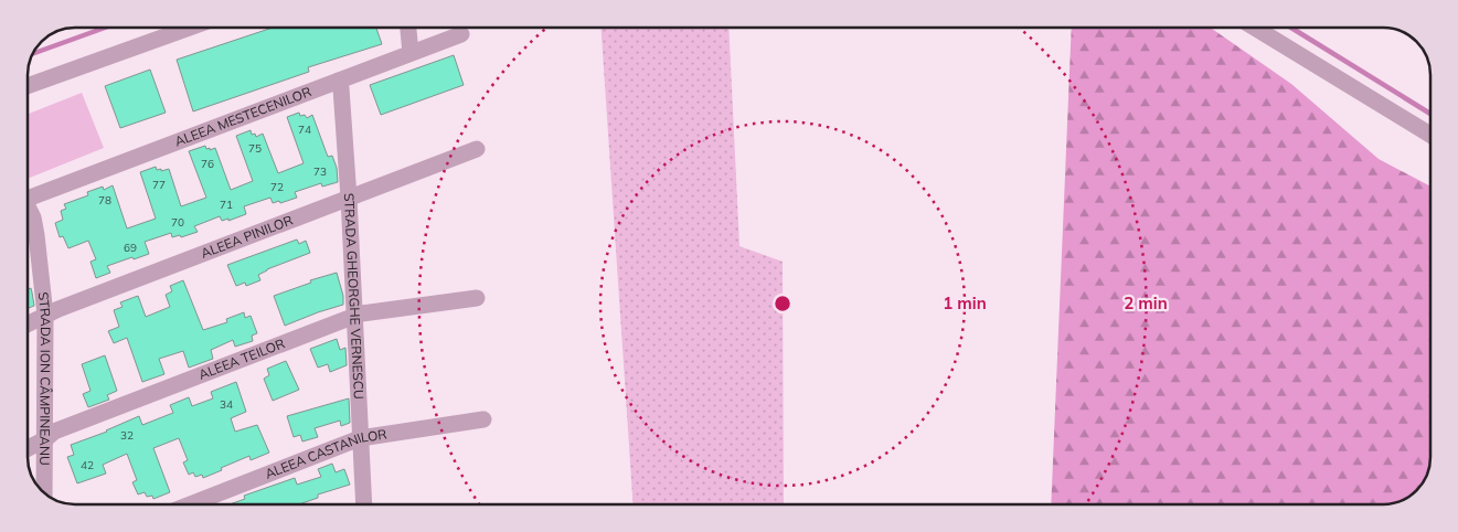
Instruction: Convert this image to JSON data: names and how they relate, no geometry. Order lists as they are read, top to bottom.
{
  "streets": {
    "street": [
      "ALEEA MESTECENILOR",
      "ALEEA PINILOR",
      "STRADA GHEORGHE VERNESCU",
      "ALEEA TEILOR",
      "STRADA ION CÂMPINEANU",
      "ALEEA CASTANILOR"
    ]
  },
  "crossings": [
    ["ALEEA MESTECENILOR", "STRADA GHEORGHE VERNESCU"],
    ["ALEEA PINILOR", "STRADA GHEORGHE VERNESCU"],
    ["ALEEA PINILOR", "STRADA ION CÂMPINEANU"],
    ["STRADA GHEORGHE VERNESCU", "ALEEA TEILOR"],
    ["STRADA GHEORGHE VERNESCU", "ALEEA CASTANILOR"],
    ["ALEEA TEILOR", "STRADA ION CÂMPINEANU"]
  ],
  "house_numbers": [
    "74",
    "75",
    "76",
    "73",
    "77",
    "72",
    "78",
    "71",
    "70",
    "69",
    "34",
    "32",
    "42"
  ],
  "rings": ["1 min", "2 min"]
}
